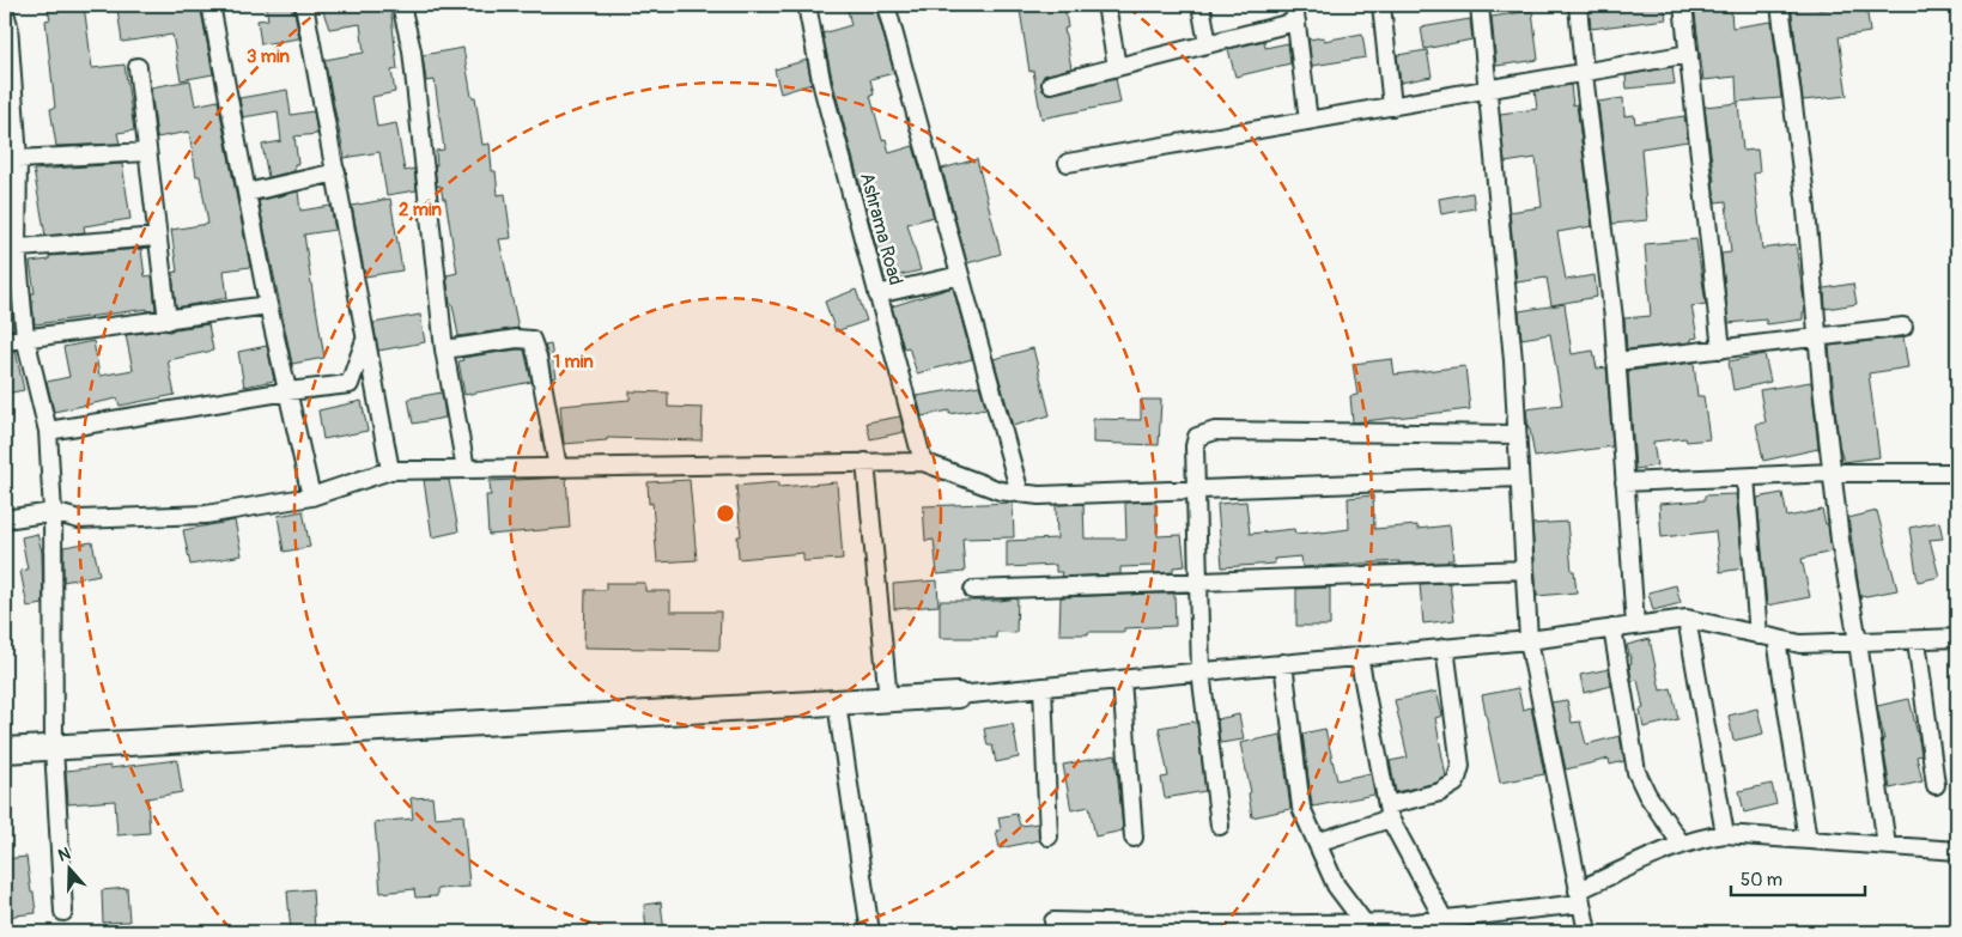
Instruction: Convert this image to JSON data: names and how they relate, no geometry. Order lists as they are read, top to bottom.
{
  "streets": {
    "street": ["Ashrama Road"]
  },
  "scale_bar": "50 m",
  "north": "top",
  "rings": ["3 min", "2 min", "1 min"]
}
